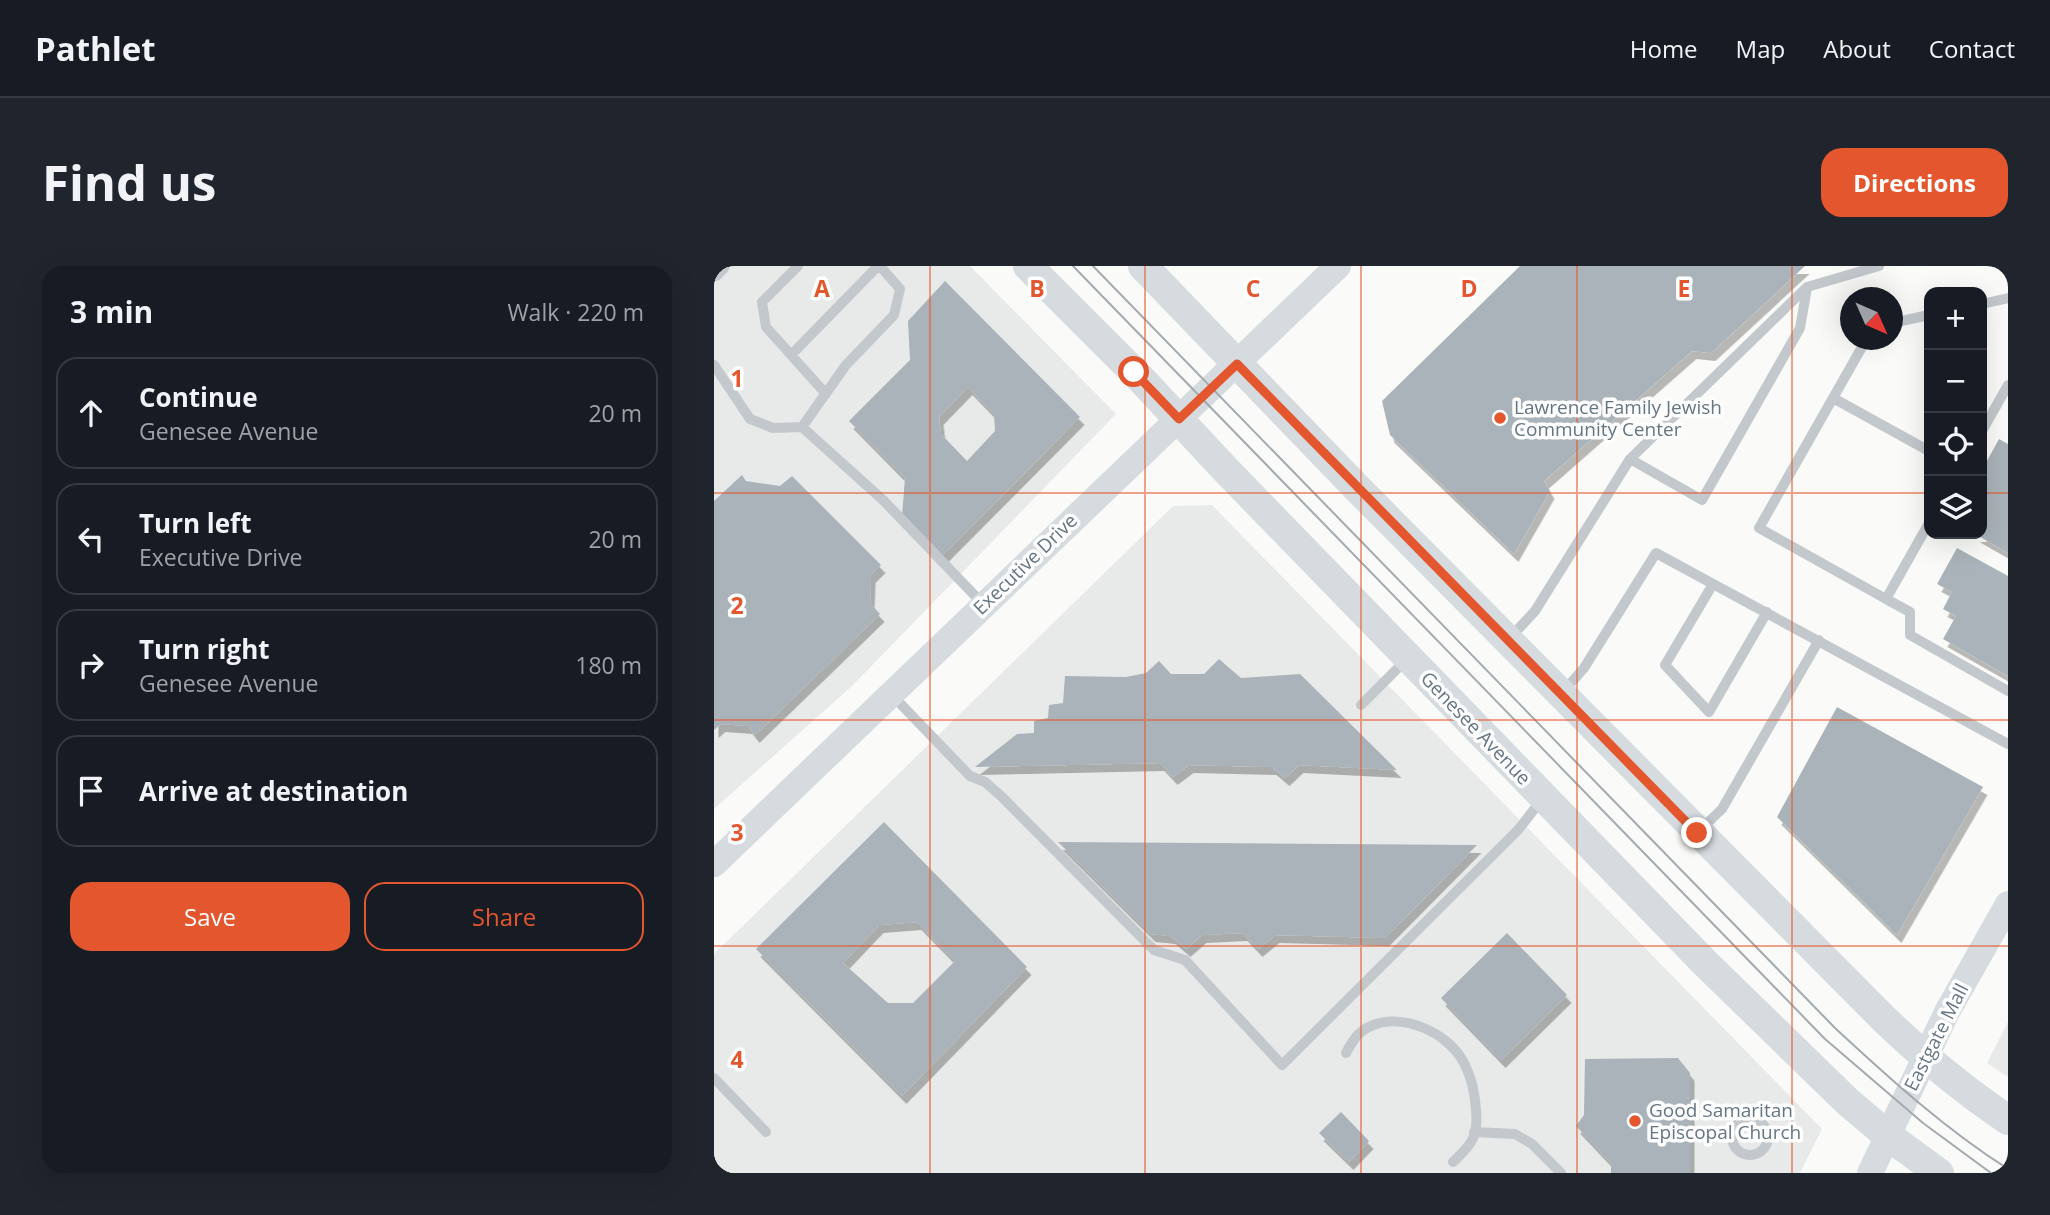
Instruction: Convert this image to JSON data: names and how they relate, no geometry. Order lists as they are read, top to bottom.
{
  "streets": {
    "main road": ["Genesee Avenue"],
    "street": ["Executive Drive", "Eastgate Mall"]
  },
  "crossings": [
    ["Executive Drive", "Genesee Avenue"],
    ["Genesee Avenue", "Eastgate Mall"]
  ],
  "places": ["Lawrence Family Jewish Community Center", "Good Samaritan Episcopal Church"],
  "north": "bottom right",
  "page": {
    "header": "Pathlet",
    "nav": [
      "Home",
      "Map",
      "About",
      "Contact"
    ],
    "buttons": [
      "Directions",
      ["Save", "Share"]
    ],
    "title": "Find us",
    "heading": ["3 min", "Walk · 220 m"],
    "map_buttons": ["+", "−"],
    "list": [
      ["Continue", "Genesee Avenue", "20 m"],
      ["Turn left", "Executive Drive", "20 m"],
      ["Turn right", "Genesee Avenue", "180 m"],
      "Arrive at destination"
    ]
  },
  "grid": {
    "columns": [
      "A",
      "B",
      "C",
      "D",
      "E"
    ],
    "rows": [
      "1",
      "2",
      "3",
      "4"
    ]
  }
}
